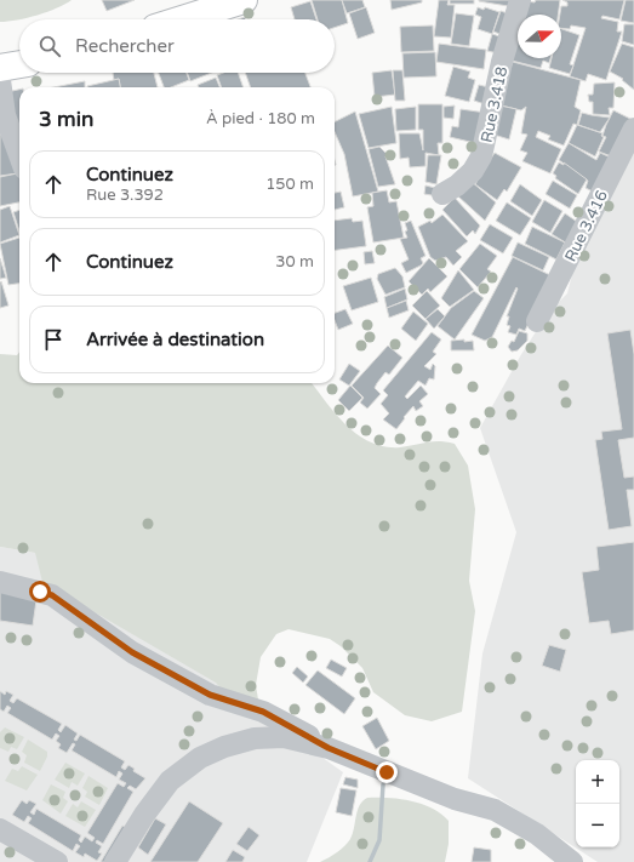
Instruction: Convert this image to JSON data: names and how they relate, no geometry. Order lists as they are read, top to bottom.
{
  "streets": {
    "street": ["Rue 3.418", "Rue 3.416"]
  },
  "north": "right",
  "page": {
    "search": "Rechercher",
    "heading": ["3 min", "À pied · 180 m"],
    "list": [
      ["Continuez", "Rue 3.392", "150 m"],
      ["Continuez", "30 m"],
      "Arrivée à destination"
    ],
    "map_buttons": ["+", "−"]
  }
}
